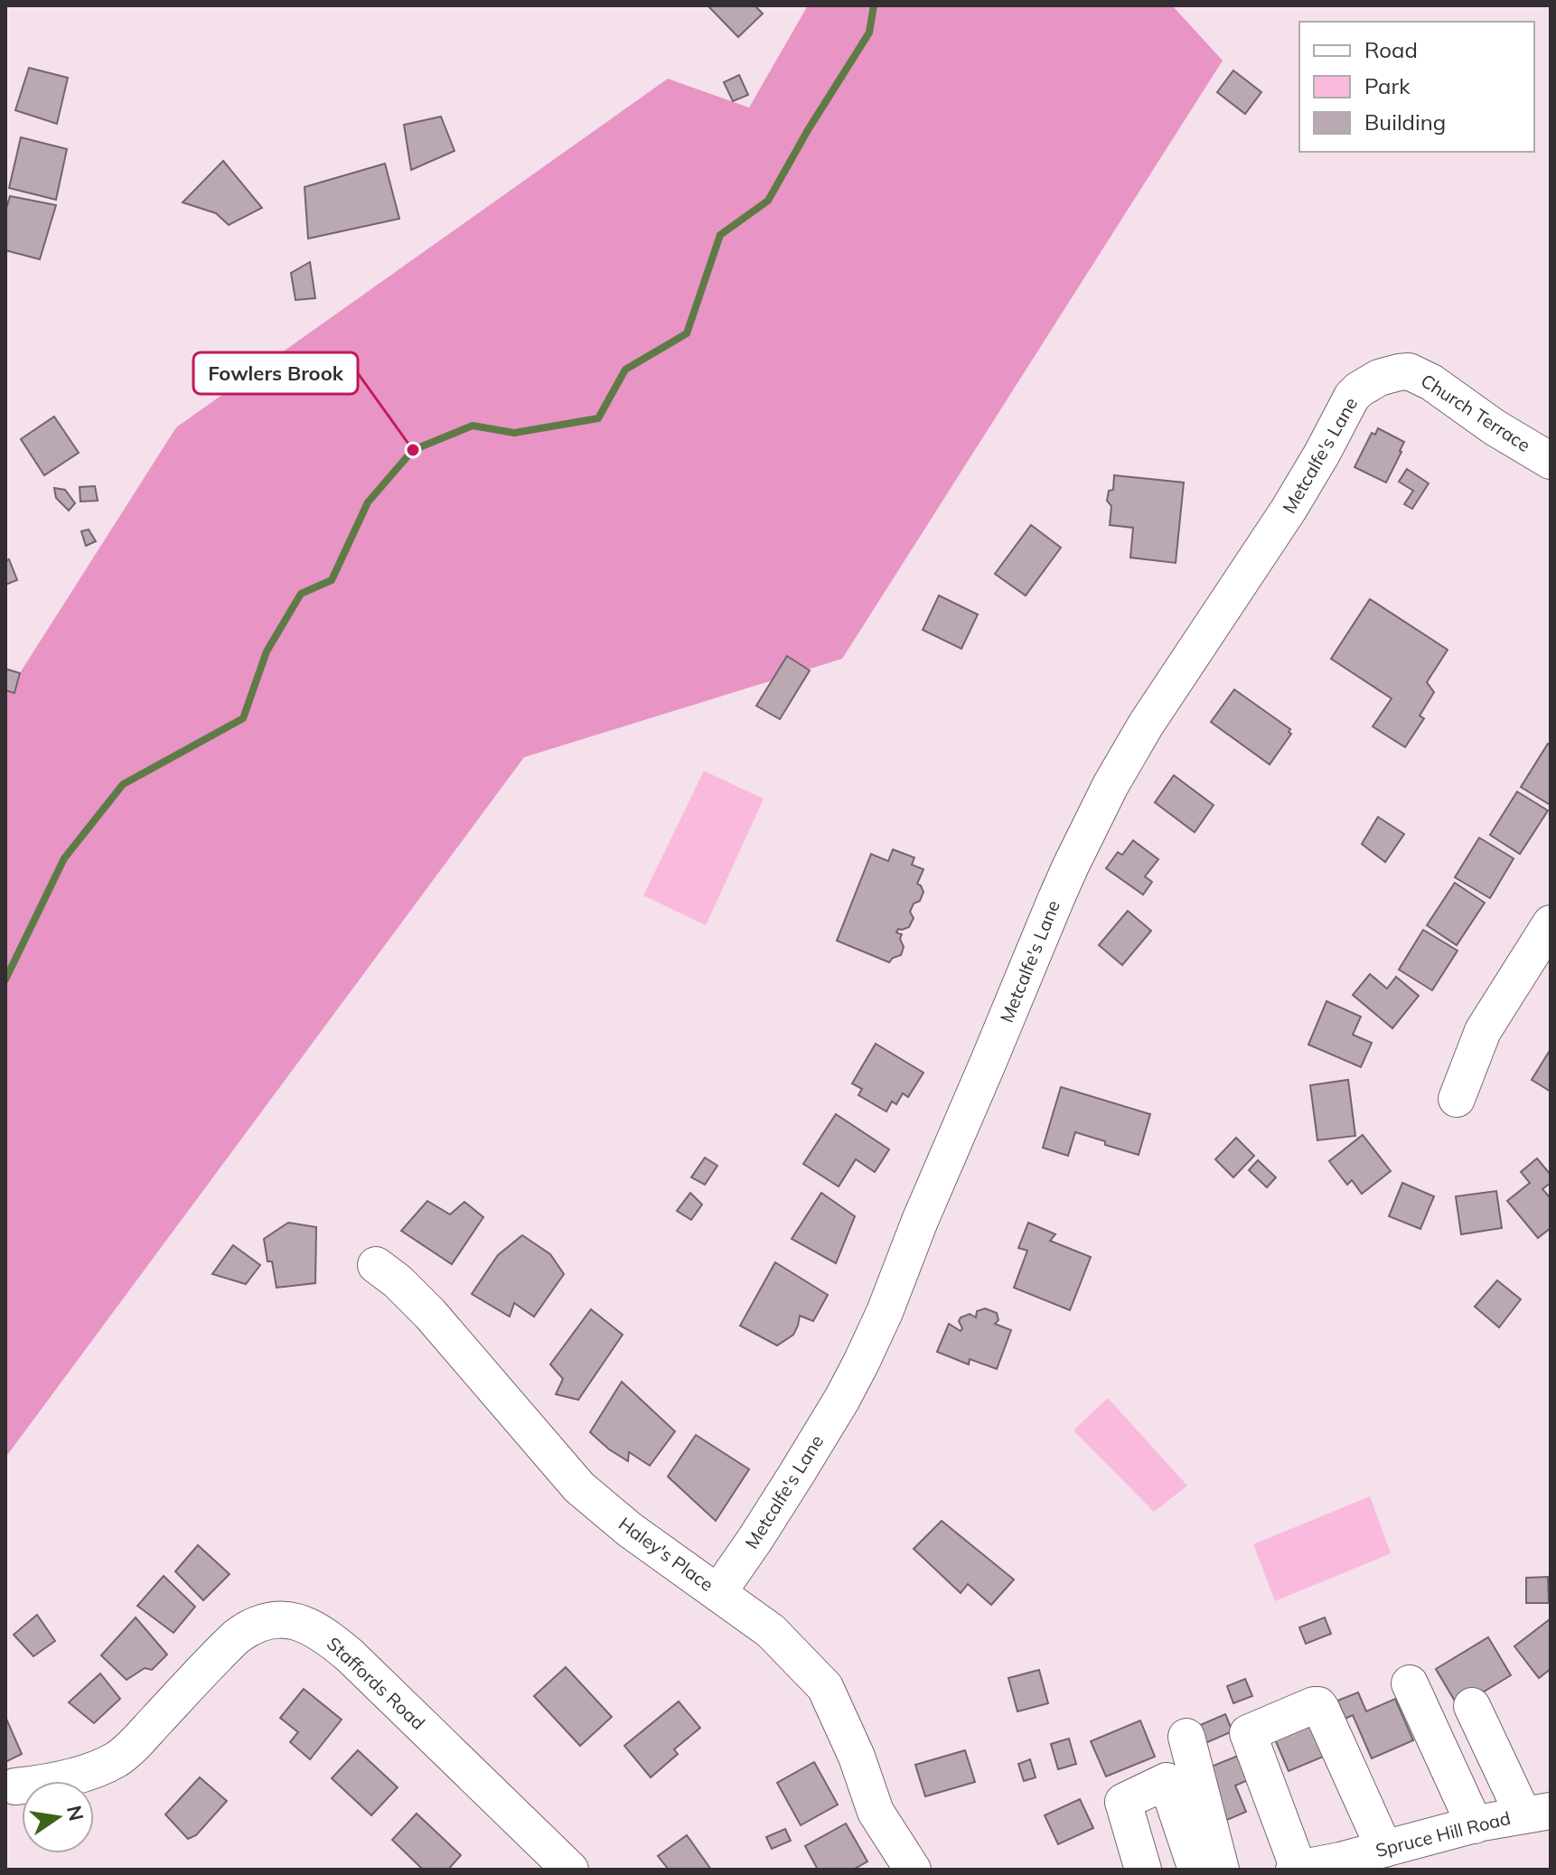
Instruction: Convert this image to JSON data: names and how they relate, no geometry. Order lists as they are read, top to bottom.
{
  "streets": {
    "street": [
      "Church Terrace",
      "Metcalfe's Lane",
      "Haley's Place",
      "Staffords Road",
      "Spruce Hill Road"
    ]
  },
  "crossings": [
    ["Church Terrace", "Metcalfe's Lane"],
    ["Metcalfe's Lane", "Haley's Place"]
  ],
  "places": ["Fowlers Brook"],
  "legend": ["Road", "Park", "Building"],
  "north": "right"
}
